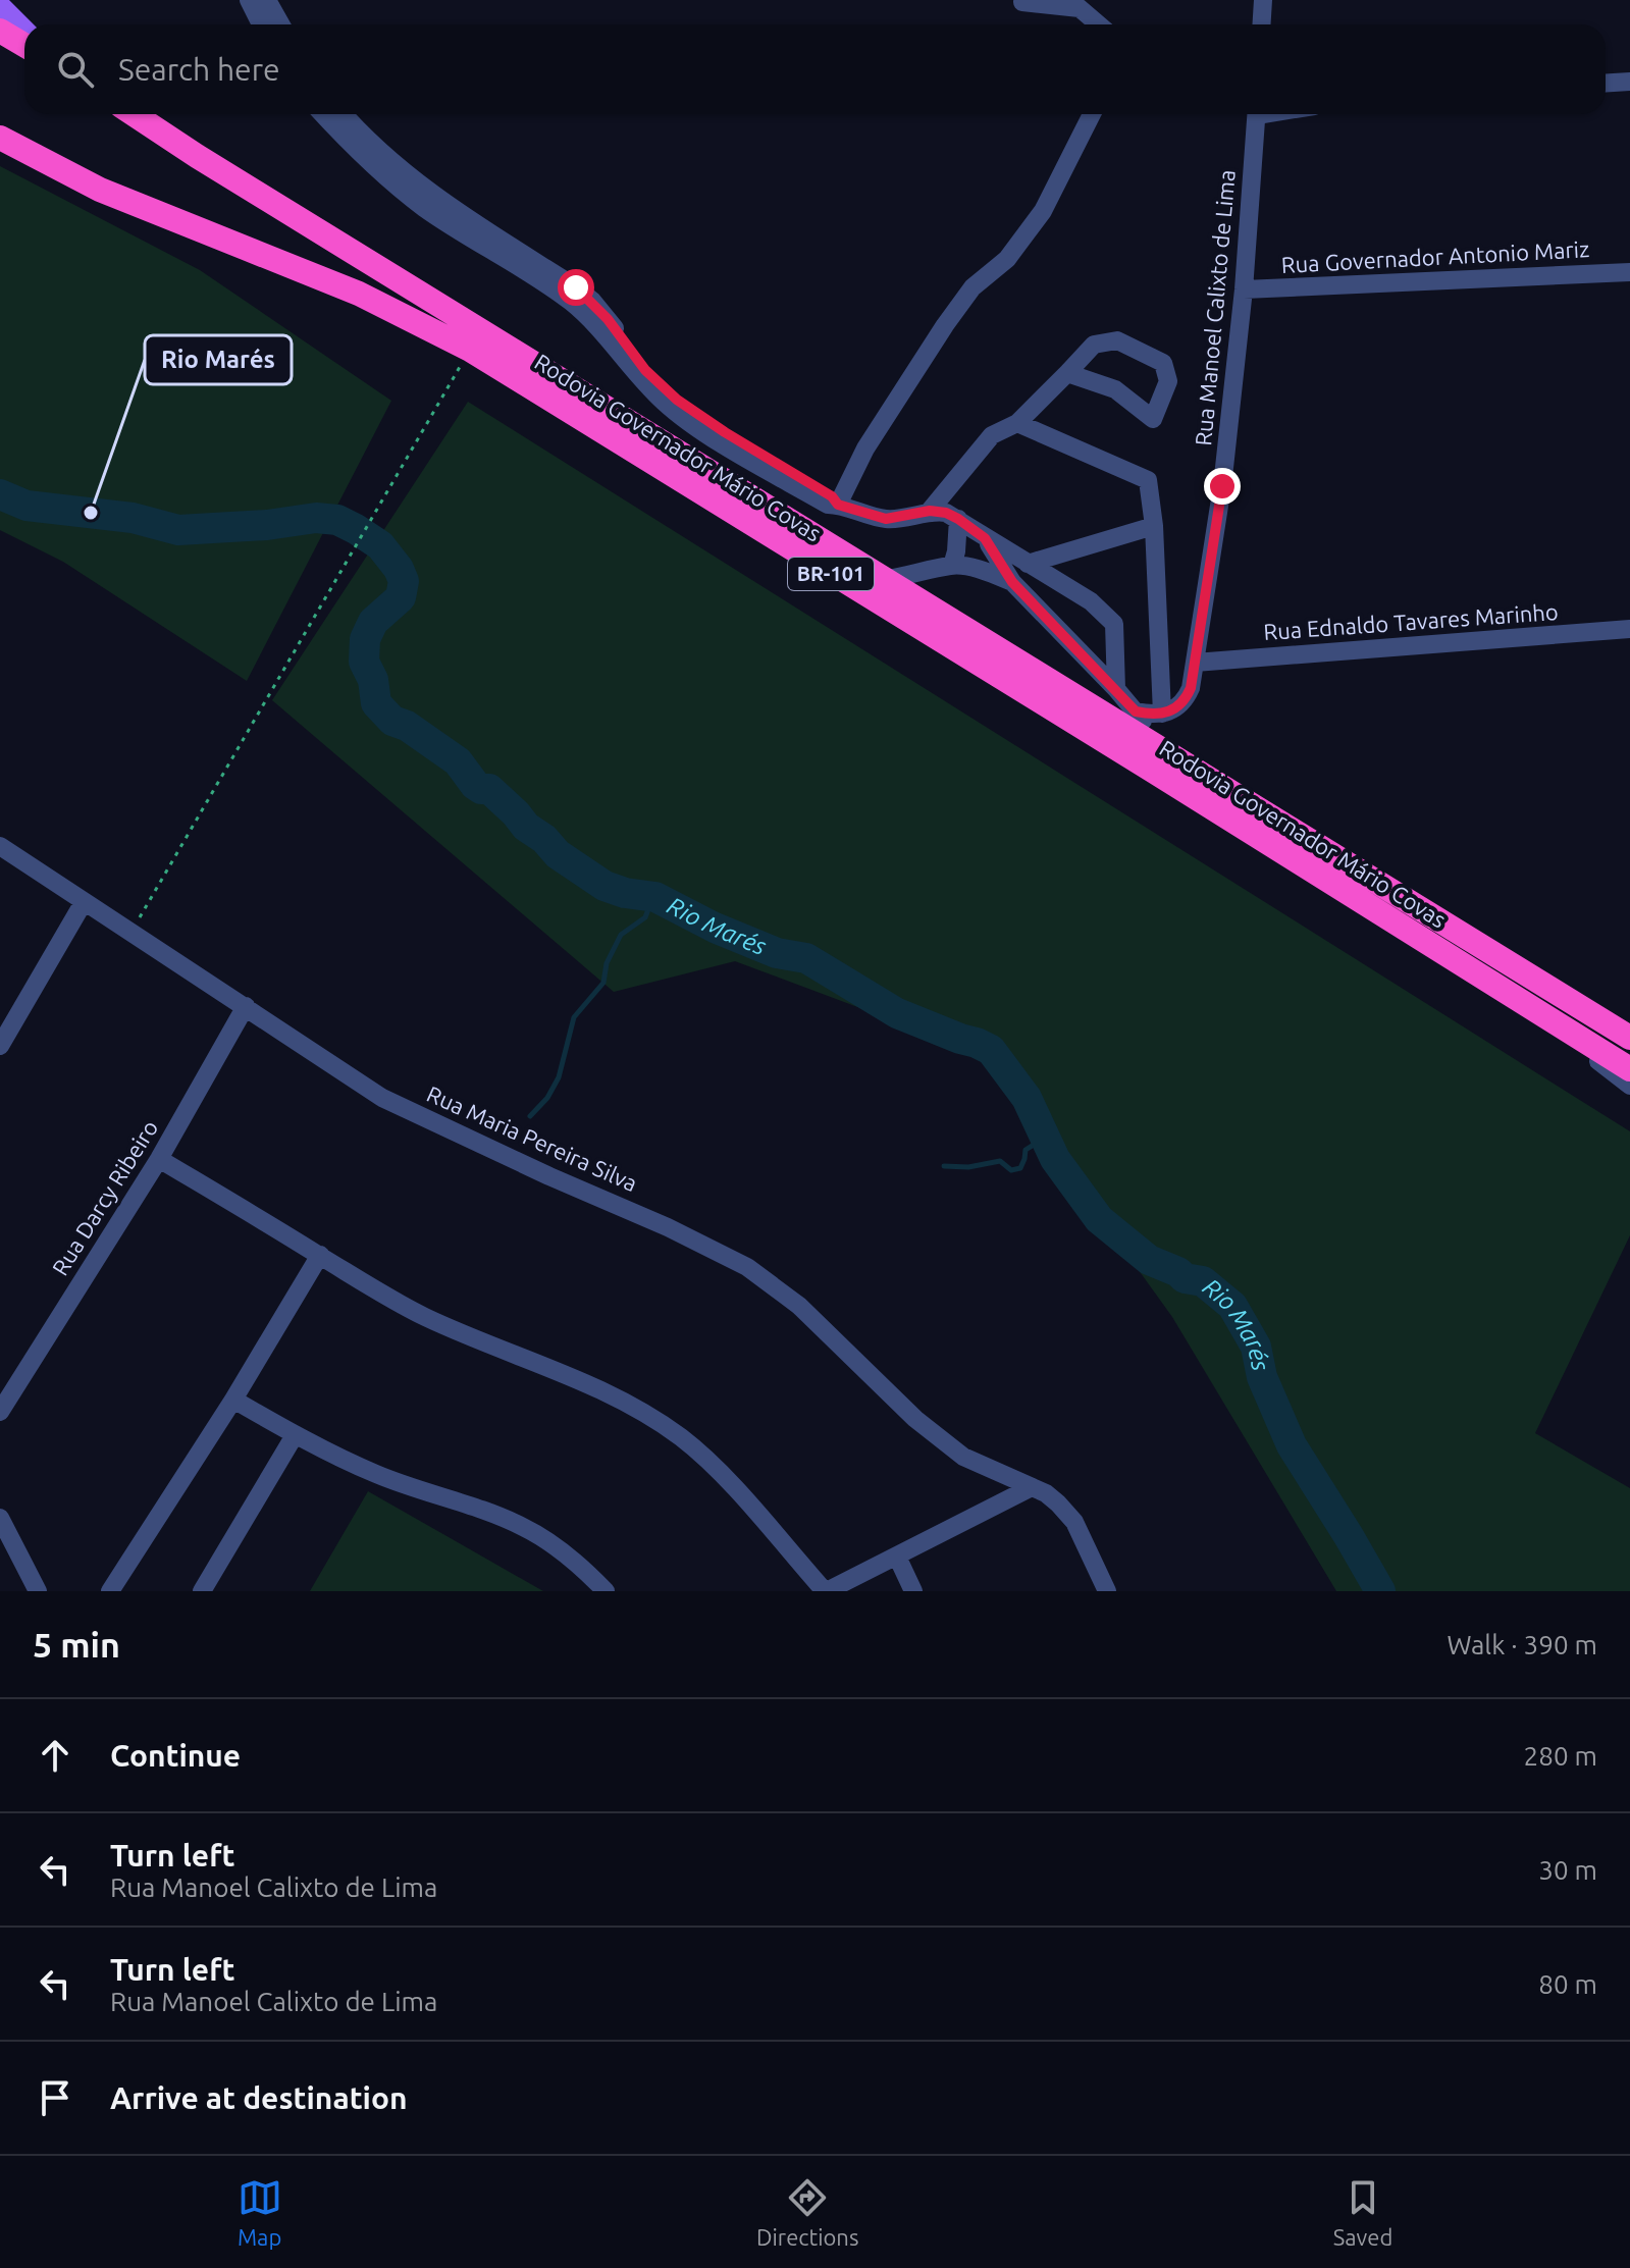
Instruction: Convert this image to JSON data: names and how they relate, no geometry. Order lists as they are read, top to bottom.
{
  "streets": {
    "highway": ["Rodovia Governador Mário Covas", "BR-101"],
    "street": [
      "Rua Governador Antonio Mariz",
      "Rua Manoel Calixto de Lima",
      "Rua Ednaldo Tavares Marinho",
      "Rua Maria Pereira Silva",
      "Rua Darcy Ribeiro"
    ]
  },
  "crossings": [
    ["Rua Governador Antonio Mariz", "Rua Manoel Calixto de Lima"],
    ["Rua Manoel Calixto de Lima", "Rua Ednaldo Tavares Marinho"],
    ["Rua Maria Pereira Silva", "Rua Darcy Ribeiro"]
  ],
  "water": ["Rio Marés"],
  "places": ["Rio Marés"],
  "page": {
    "search": "Search here",
    "heading": ["5 min", "Walk · 390 m"],
    "list": [
      ["Continue", "280 m"],
      ["Turn left", "Rua Manoel Calixto de Lima", "30 m"],
      ["Turn left", "Rua Manoel Calixto de Lima", "80 m"],
      "Arrive at destination"
    ],
    "nav": ["Map", "Directions", "Saved"]
  }
}
